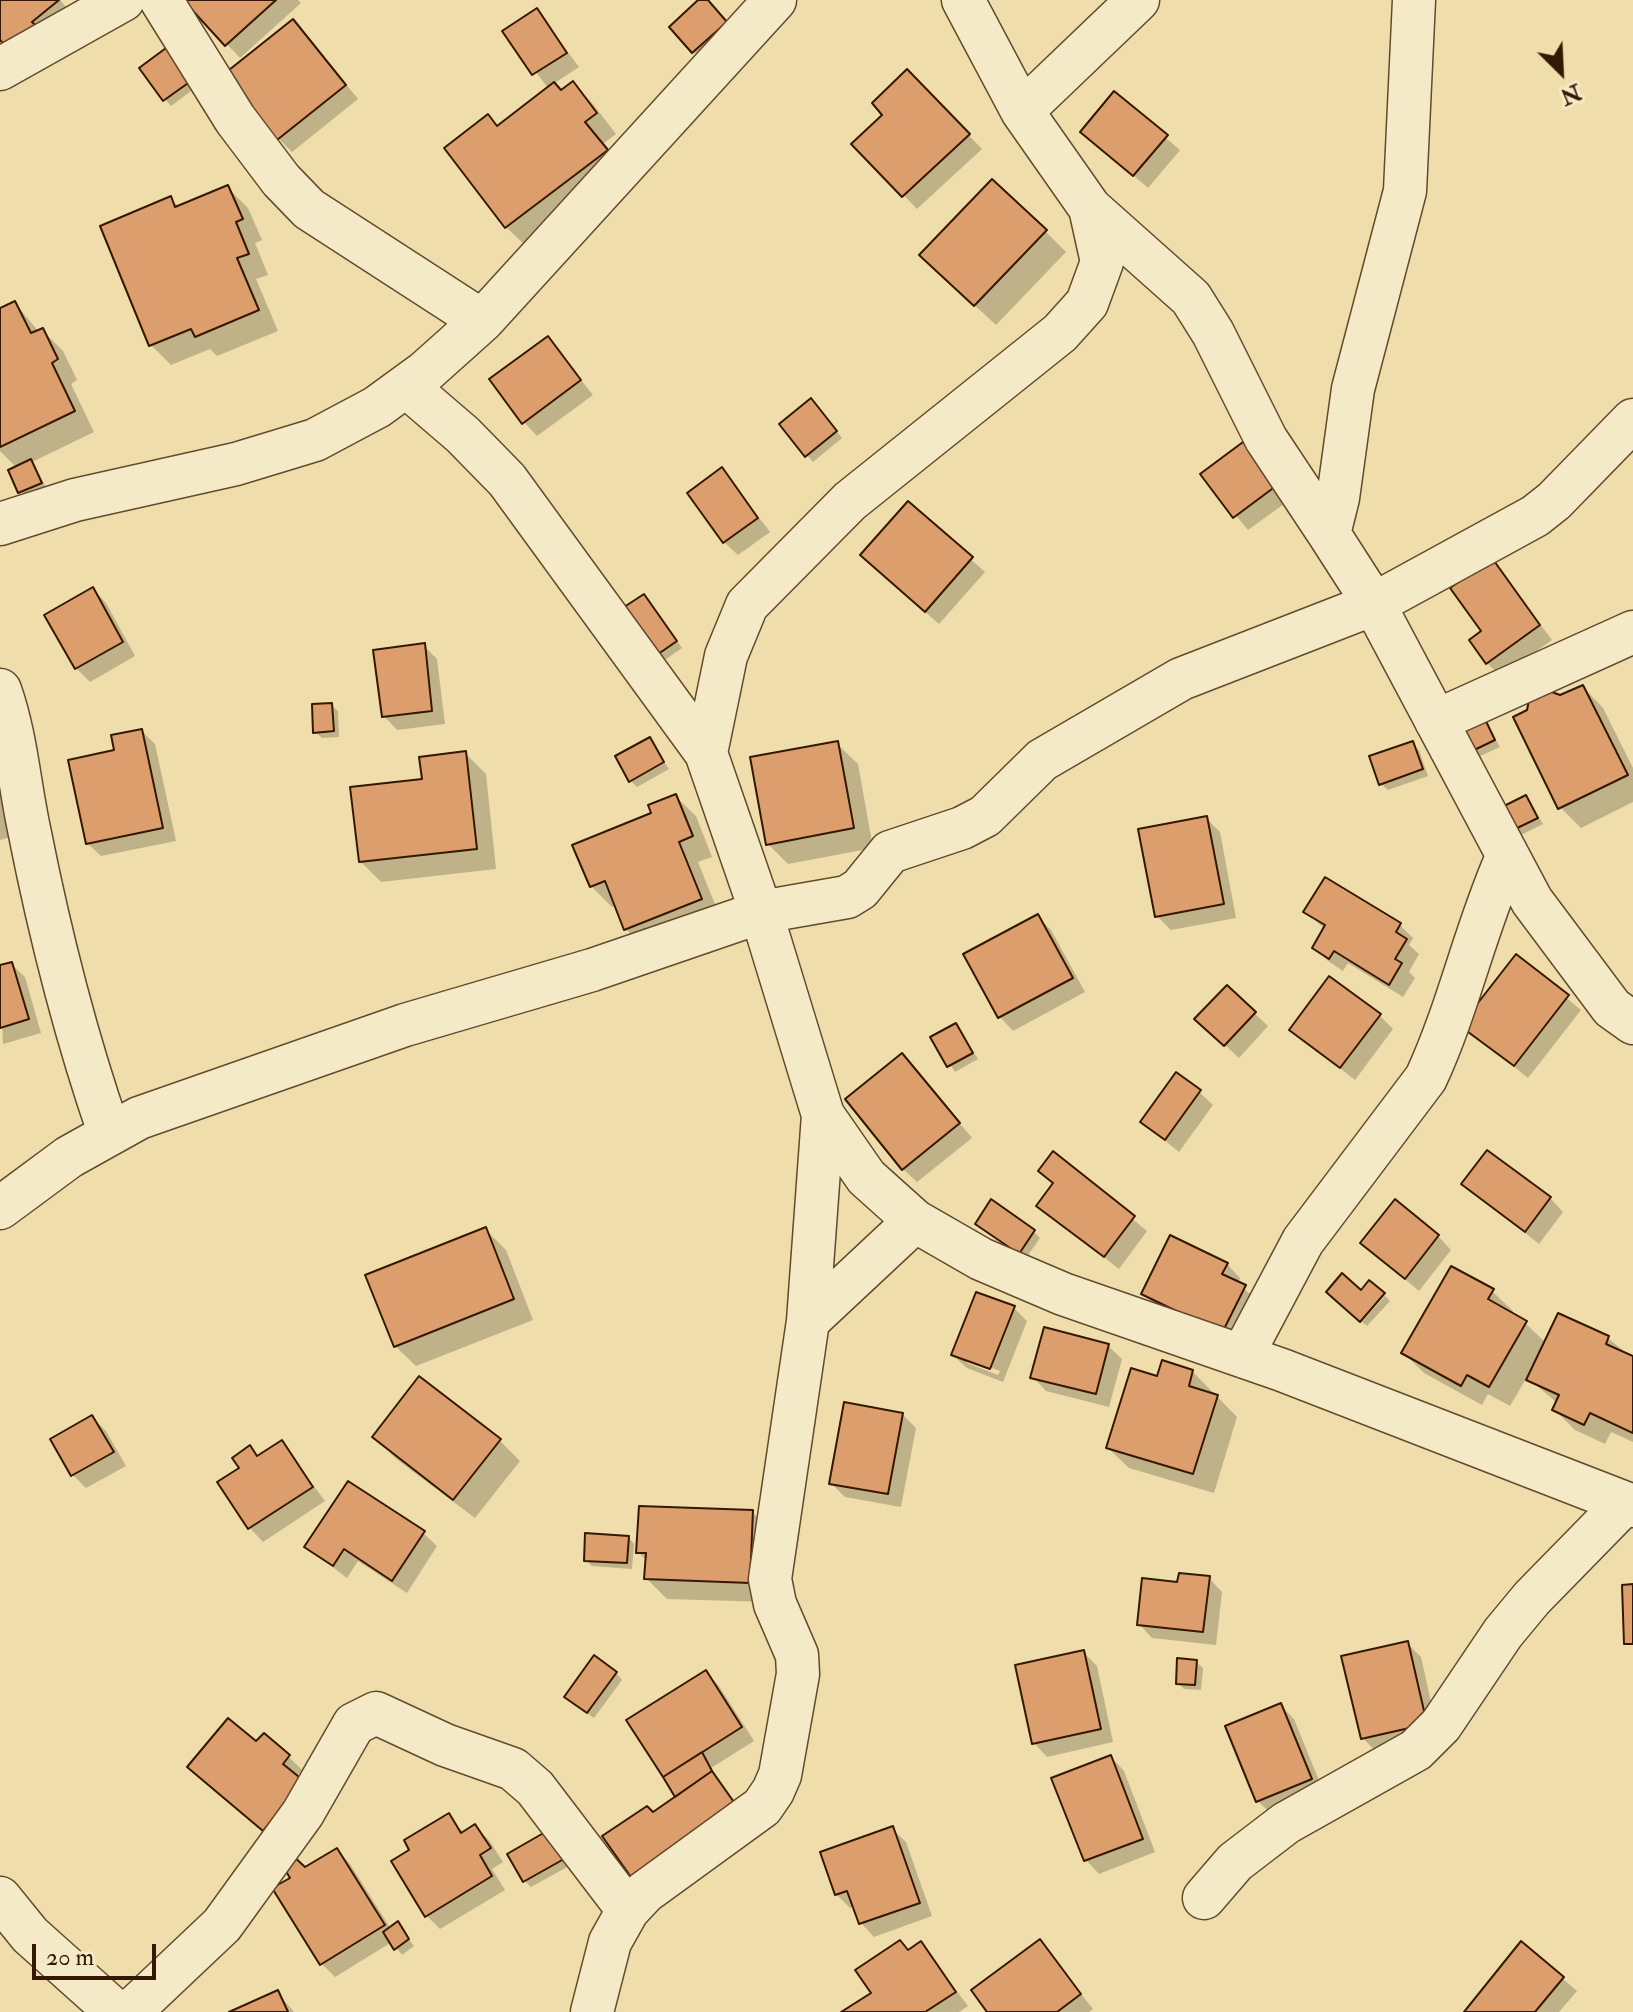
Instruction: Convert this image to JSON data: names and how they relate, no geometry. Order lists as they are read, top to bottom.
{
  "scale_bar": "20 m",
  "north": "bottom right"
}
